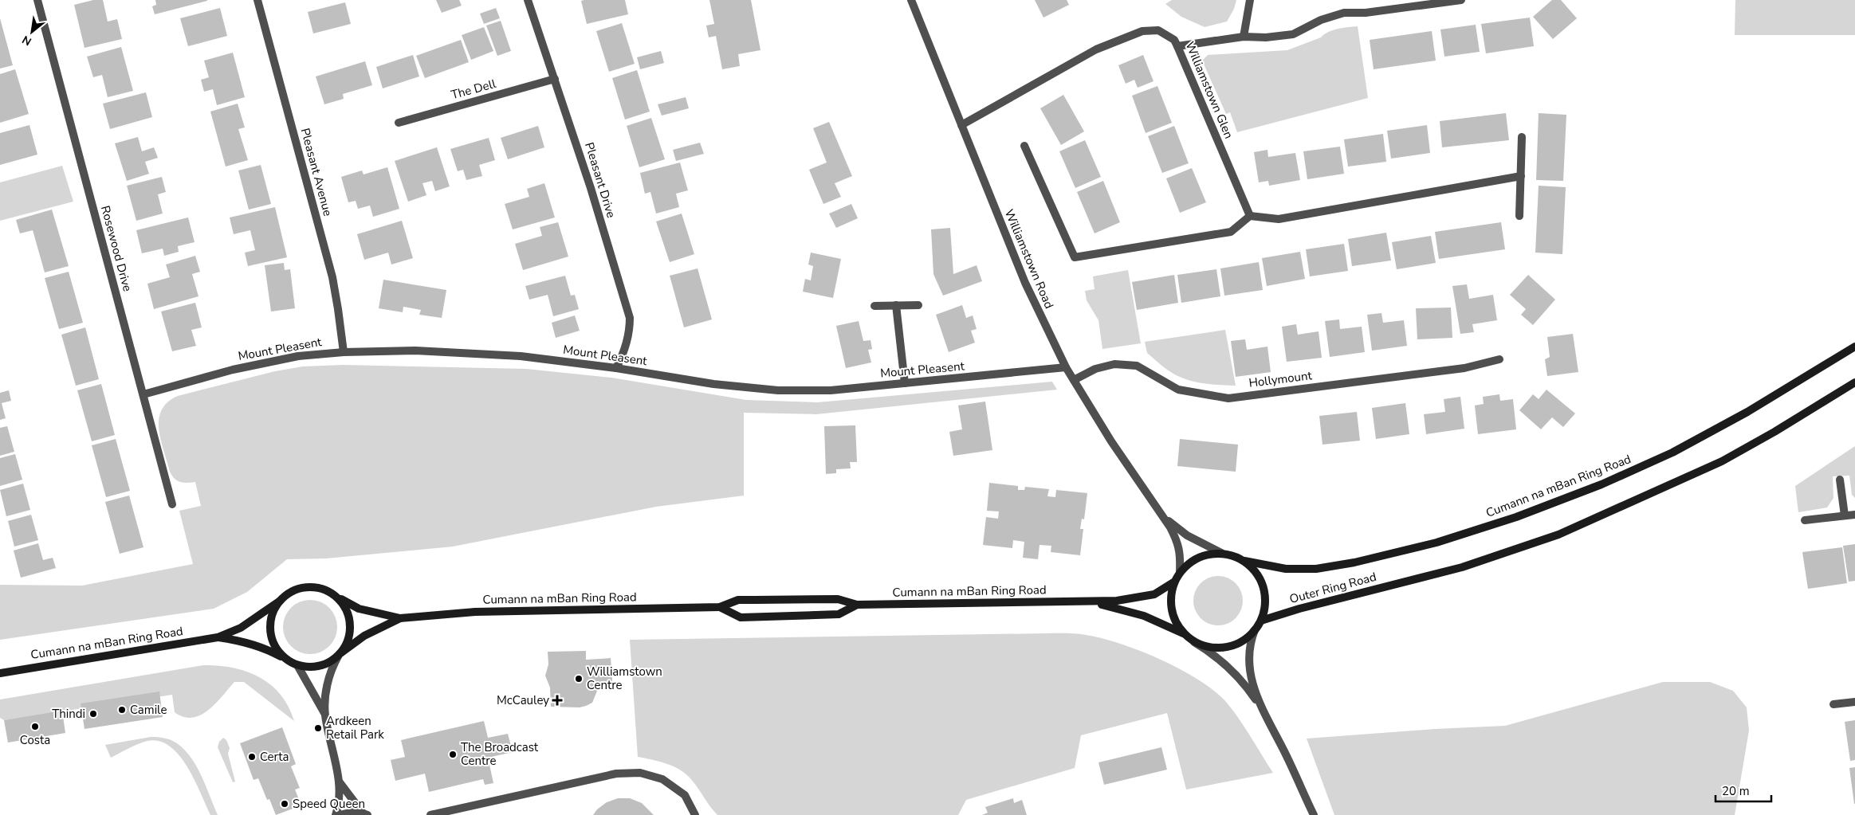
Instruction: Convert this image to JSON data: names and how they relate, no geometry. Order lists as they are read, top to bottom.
{
  "streets": {
    "main road": ["Cumann na mBan Ring Road", "Outer Ring Road"],
    "street": [
      "The Dell",
      "Williamstown Glen",
      "Pleasant Avenue",
      "Pleasant Drive",
      "Rosewood Drive",
      "Williamstown Road",
      "Mount Pleasent",
      "Hollymount"
    ]
  },
  "crossings": [
    ["The Dell", "Pleasant Drive"],
    ["Williamstown Glen", "Williamstown Road"],
    ["Pleasant Avenue", "Mount Pleasent"],
    ["Pleasant Drive", "Mount Pleasent"],
    ["Rosewood Drive", "Mount Pleasent"],
    ["Williamstown Road", "Mount Pleasent"],
    ["Williamstown Road", "Hollymount"],
    ["Williamstown Road", "Cumann na mBan Ring Road"],
    ["Williamstown Road", "Outer Ring Road"],
    ["Cumann na mBan Ring Road", "Outer Ring Road"]
  ],
  "places": {
    "other": [
      "Williamstown Centre",
      "Camile",
      "Thindi",
      "Costa",
      "Ardkeen Retail Park",
      "The Broadcast Centre",
      "Certa",
      "Speed Queen"
    ],
    "health": ["McCauley"]
  },
  "scale_bar": "20 m",
  "north": "bottom left"
}
